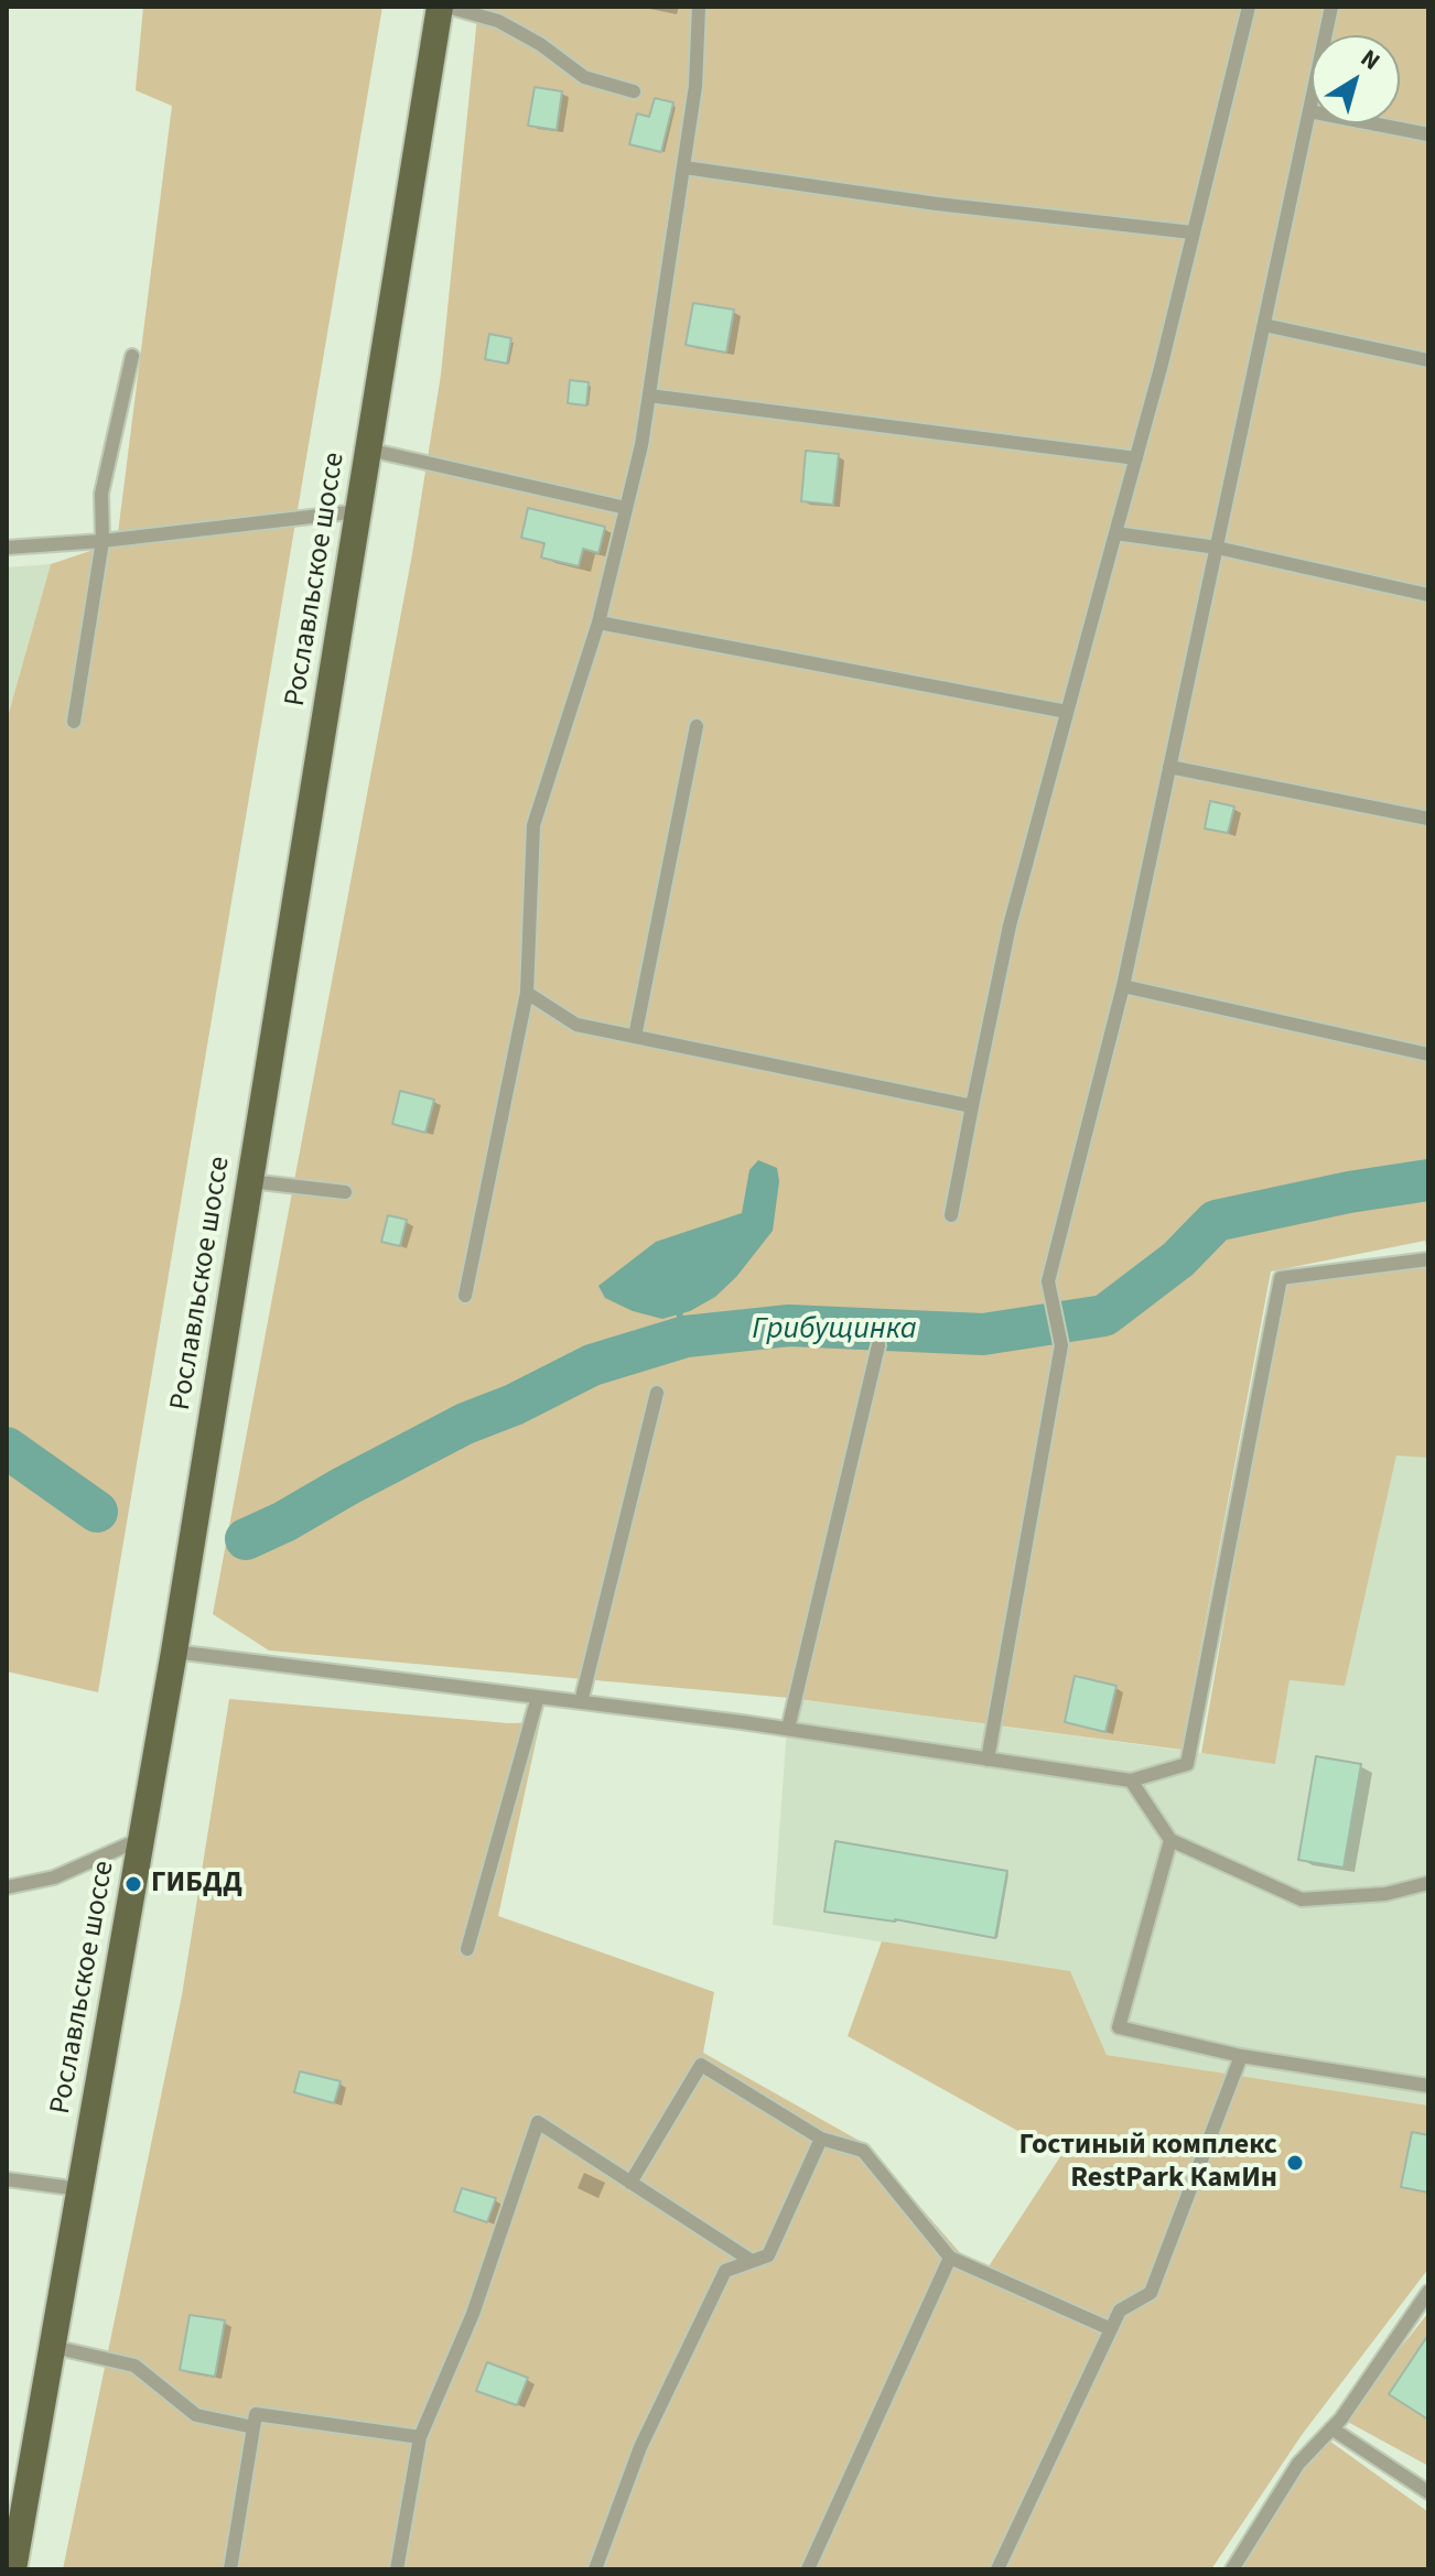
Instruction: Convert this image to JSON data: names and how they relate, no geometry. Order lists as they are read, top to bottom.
{
  "streets": {
    "main road": ["Рославльское шоссе"]
  },
  "water": ["Грибущинка"],
  "places": ["ГИБДД", "Гостиный комплекс RestPark КамИн"],
  "north": "top right"
}
